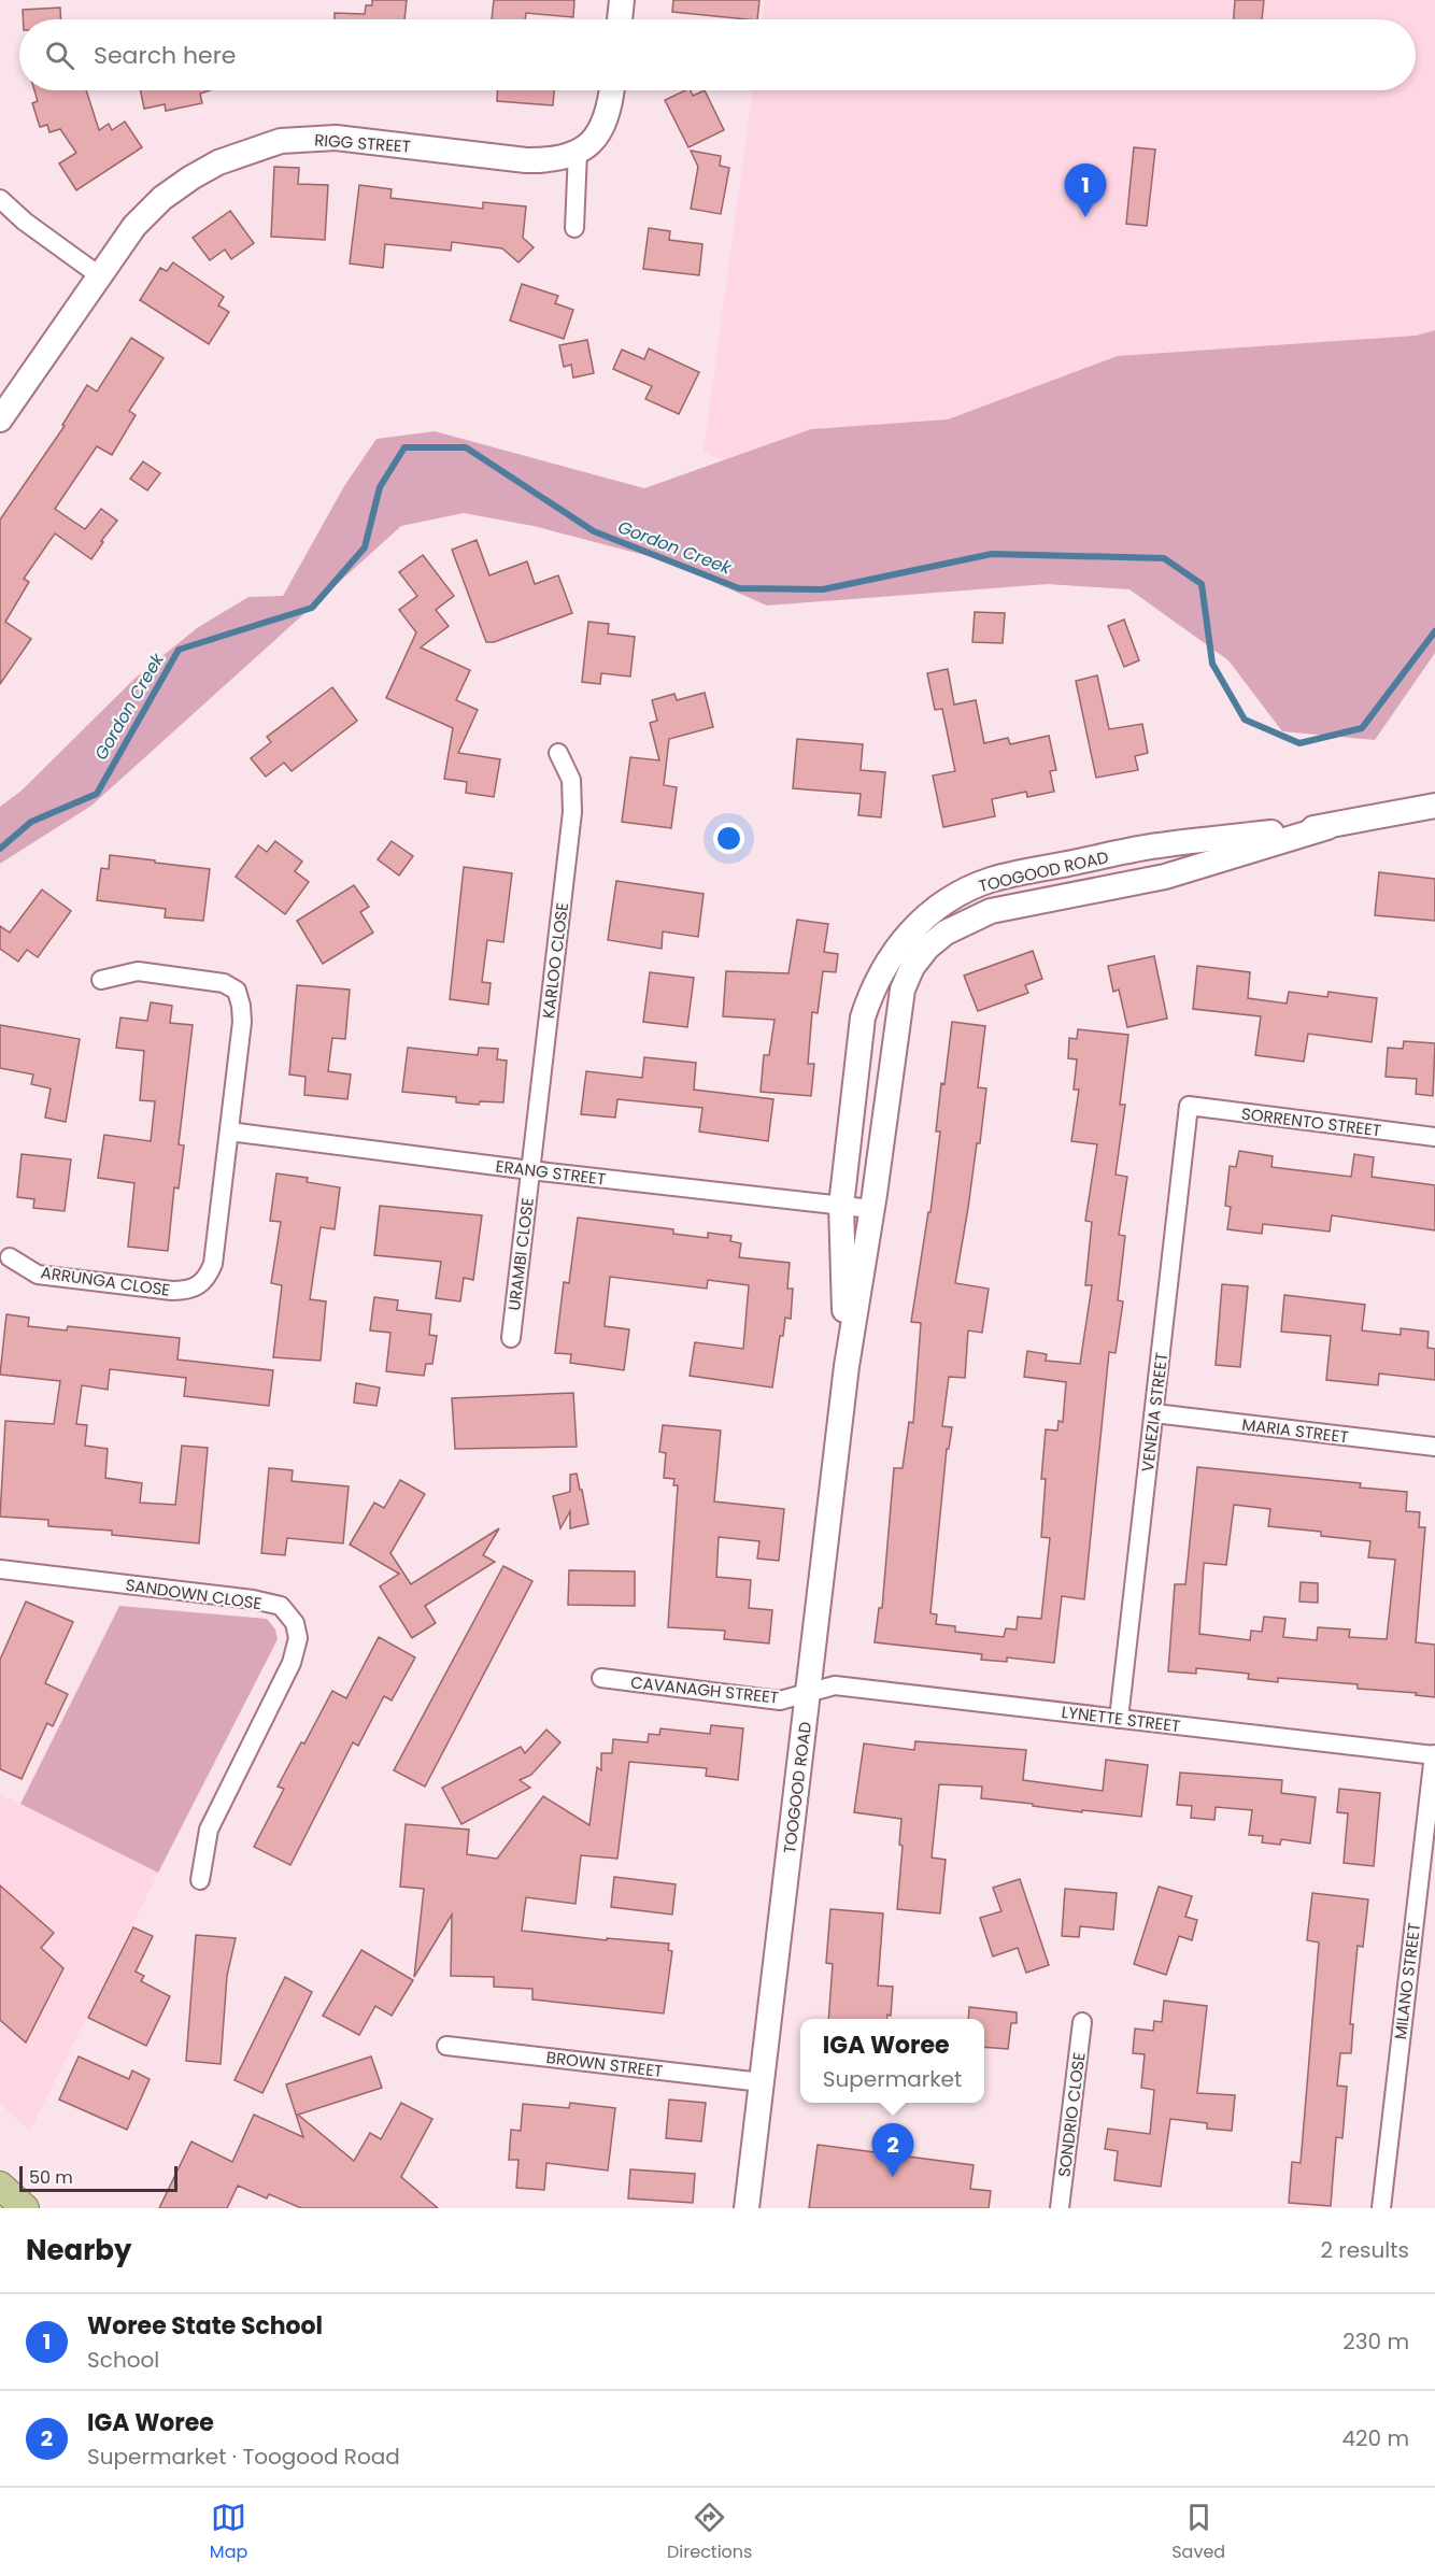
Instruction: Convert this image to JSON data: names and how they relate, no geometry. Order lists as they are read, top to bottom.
{
  "streets": {
    "street": [
      "RIGG STREET",
      "TOOGOOD ROAD",
      "KARLOO CLOSE",
      "SORRENTO STREET",
      "ERANG STREET",
      "URAMBI CLOSE",
      "ARRUNGA CLOSE",
      "VENEZIA STREET",
      "MARIA STREET",
      "SANDOWN CLOSE",
      "CAVANAGH STREET",
      "LYNETTE STREET",
      "MILANO STREET",
      "BROWN STREET",
      "SONDRIO CLOSE"
    ]
  },
  "crossings": [
    ["TOOGOOD ROAD", "ERANG STREET"],
    ["TOOGOOD ROAD", "CAVANAGH STREET"],
    ["TOOGOOD ROAD", "LYNETTE STREET"],
    ["TOOGOOD ROAD", "BROWN STREET"],
    ["KARLOO CLOSE", "ERANG STREET"],
    ["KARLOO CLOSE", "URAMBI CLOSE"],
    ["SORRENTO STREET", "VENEZIA STREET"],
    ["ERANG STREET", "URAMBI CLOSE"],
    ["ERANG STREET", "ARRUNGA CLOSE"],
    ["VENEZIA STREET", "MARIA STREET"],
    ["VENEZIA STREET", "LYNETTE STREET"],
    ["CAVANAGH STREET", "LYNETTE STREET"],
    ["LYNETTE STREET", "MILANO STREET"]
  ],
  "water": ["Gordon Creek"],
  "scale_bar": "50 m",
  "page": {
    "search": "Search here",
    "pins": ["1", "2"],
    "popup": ["IGA Woree", "Supermarket"],
    "scale": "50 m",
    "heading": ["Nearby", "2 results"],
    "list": [
      {
        "mark": "1",
        "name": "Woree State School",
        "note": "School",
        "value": "230 m"
      },
      {
        "mark": "2",
        "name": "IGA Woree",
        "note": "Supermarket · Toogood Road",
        "value": "420 m"
      }
    ],
    "nav": ["Map", "Directions", "Saved"]
  }
}
